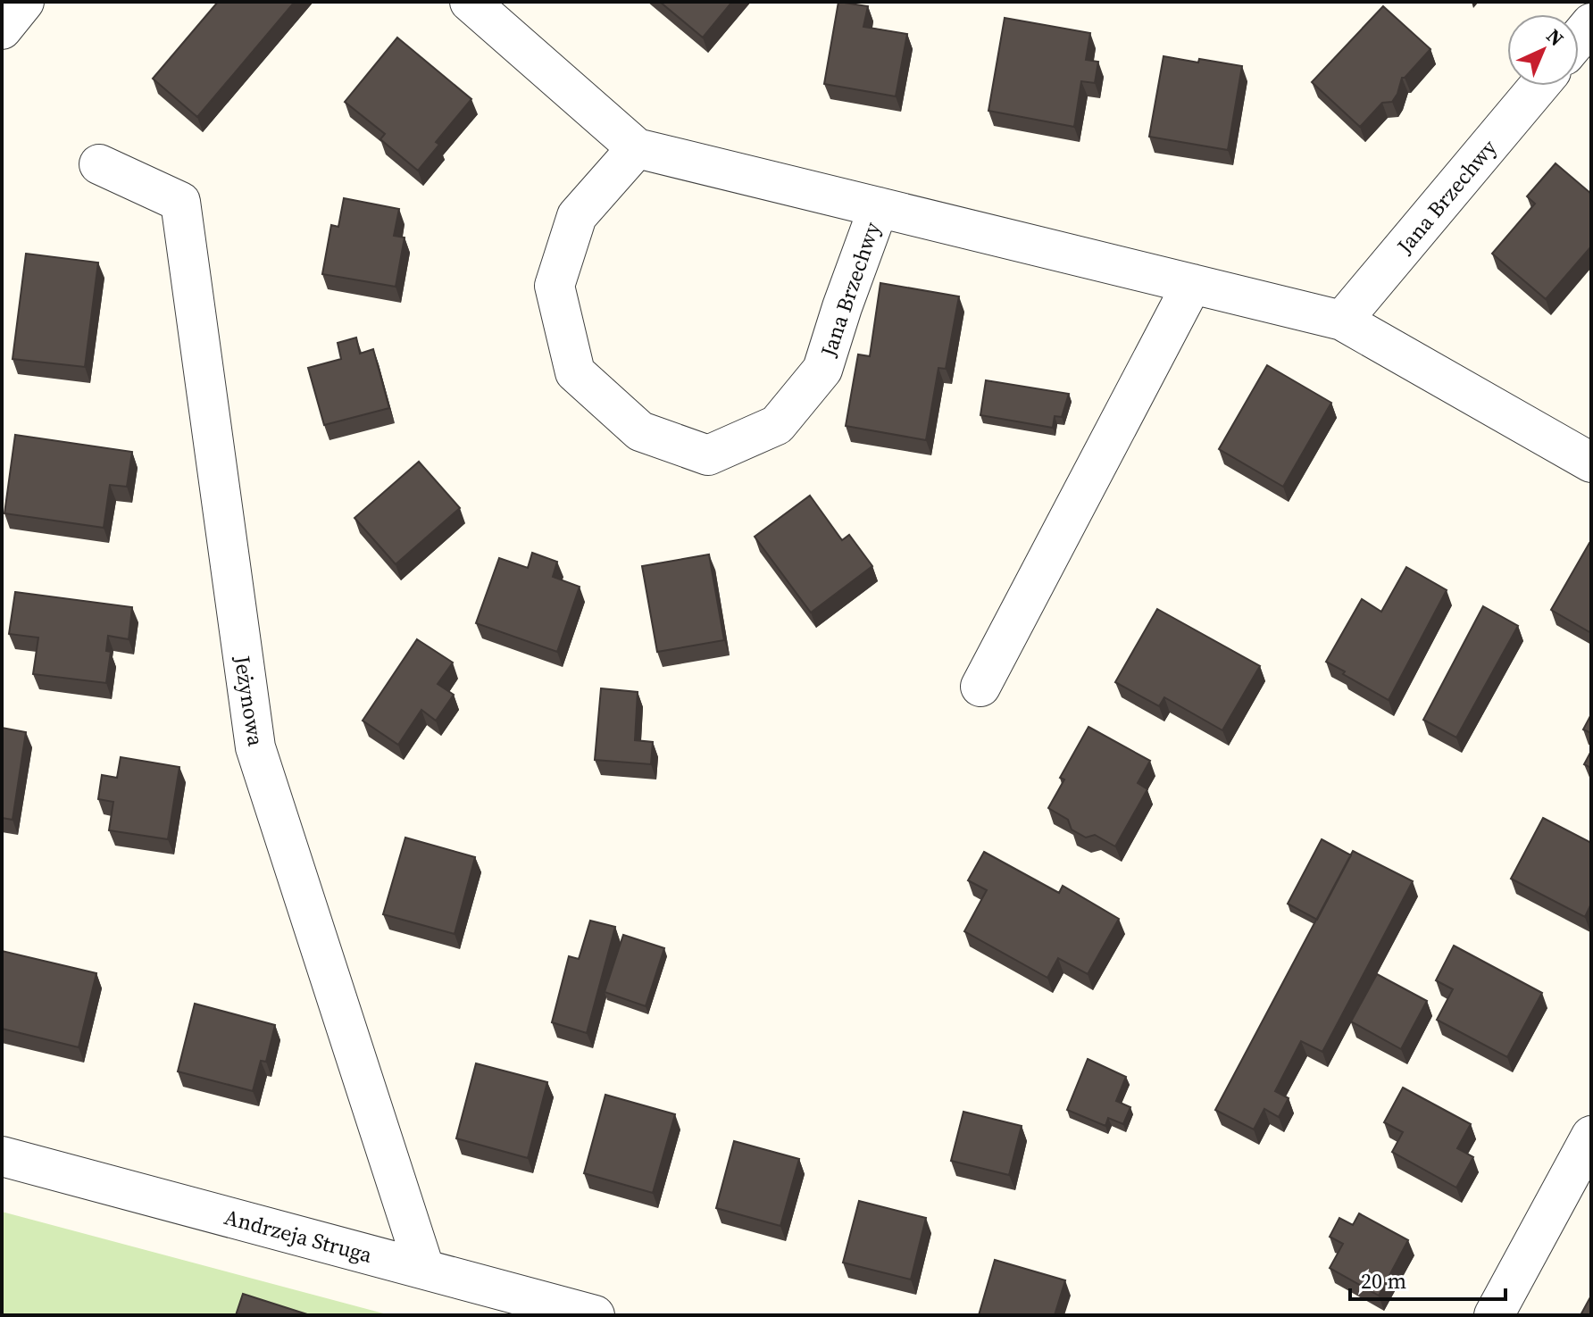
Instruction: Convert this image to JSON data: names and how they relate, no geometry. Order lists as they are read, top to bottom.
{
  "streets": {
    "street": ["Jana Brzechwy", "Jeżynowa", "Andrzeja Struga"]
  },
  "crossings": [
    ["Jeżynowa", "Andrzeja Struga"]
  ],
  "scale_bar": "20 m",
  "north": "top right"
}
